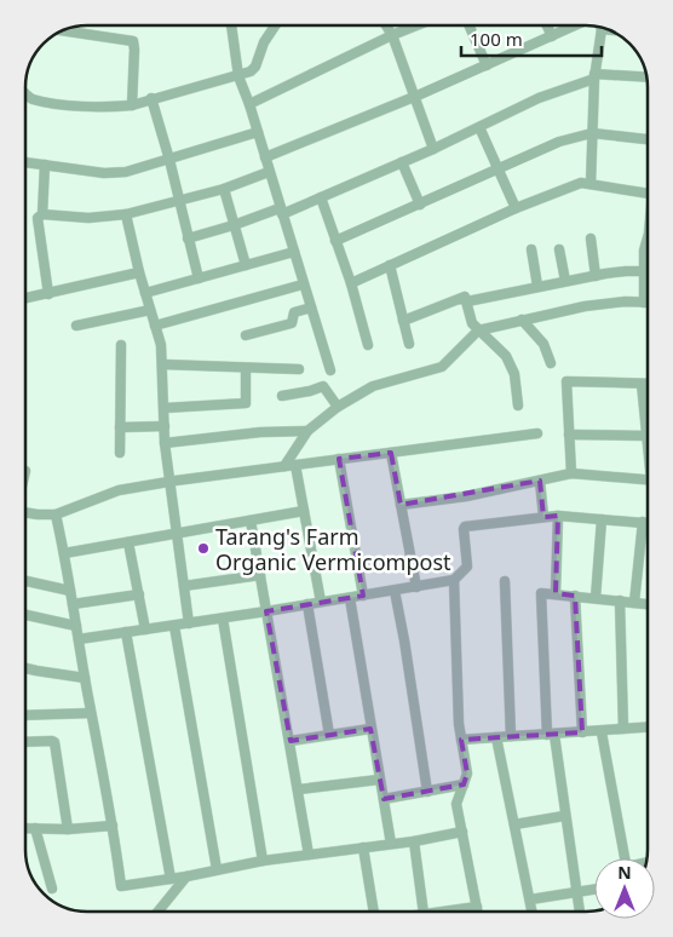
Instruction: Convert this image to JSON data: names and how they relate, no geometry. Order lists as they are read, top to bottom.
{
  "places": ["Tarang's Farm Organic Vermicompost"],
  "scale_bar": "100 m",
  "north": "top"
}
